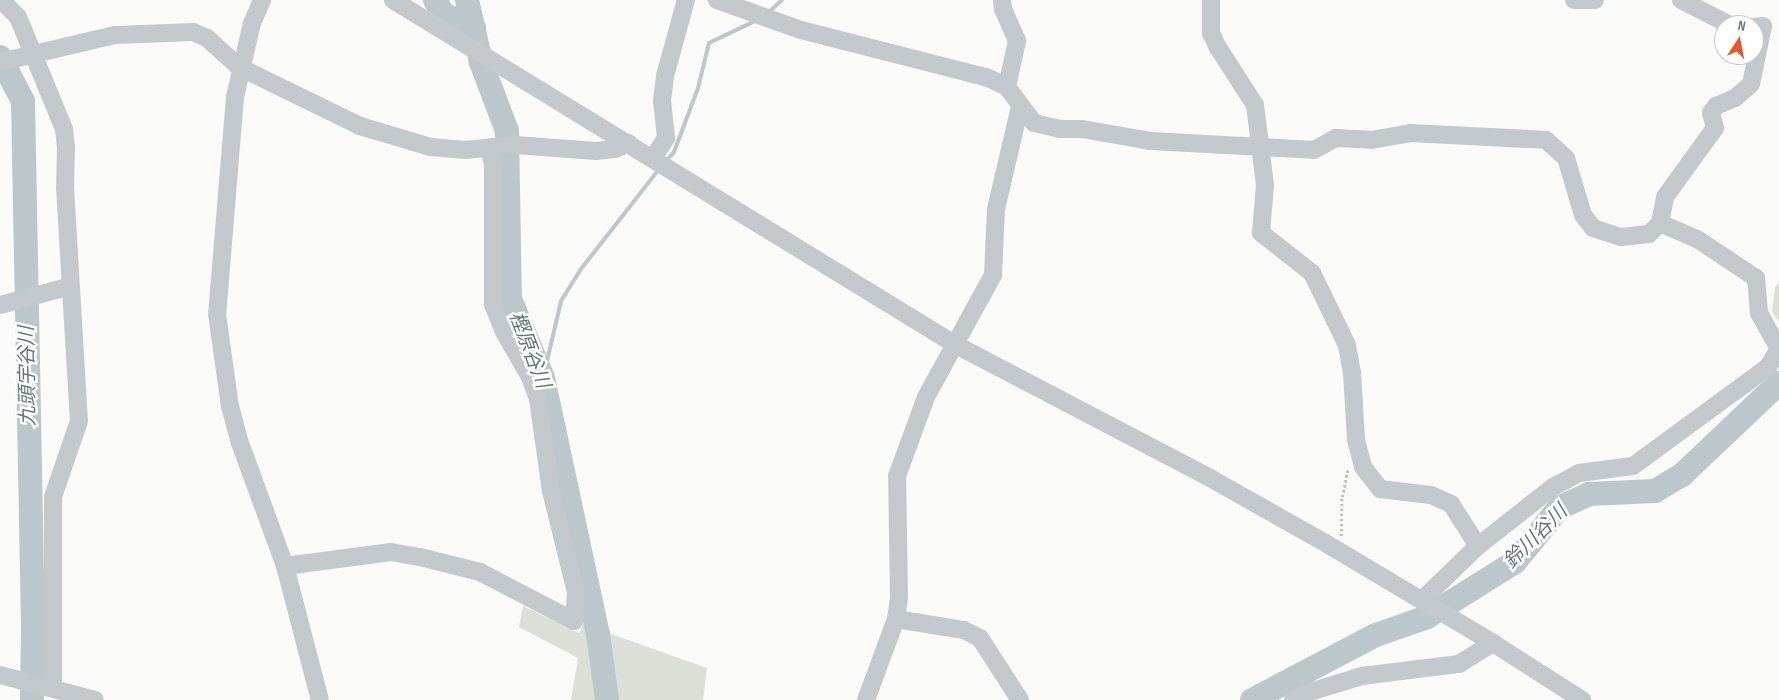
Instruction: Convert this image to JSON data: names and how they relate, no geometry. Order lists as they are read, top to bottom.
{
  "water": ["樫原谷川", "九頭宇谷川", "鈴川谷川"],
  "north": "top"
}
